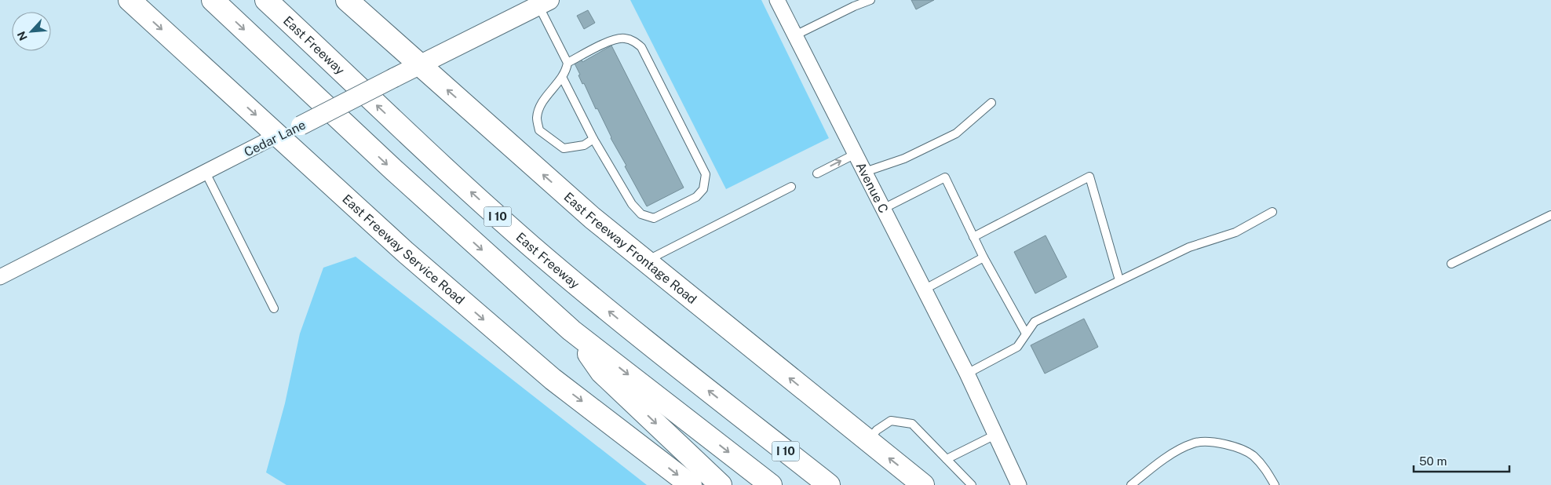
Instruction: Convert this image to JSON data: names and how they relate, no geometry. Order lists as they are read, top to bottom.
{
  "streets": {
    "main road": [
      "East Freeway",
      "I 10",
      "East Freeway Frontage Road",
      "East Freeway Service Road"
    ],
    "street": ["Cedar Lane", "Avenue C"]
  },
  "crossings": [
    ["Cedar Lane", "East Freeway Frontage Road"],
    ["Cedar Lane", "East Freeway Service Road"]
  ],
  "scale_bar": "50 m",
  "north": "bottom left"
}
